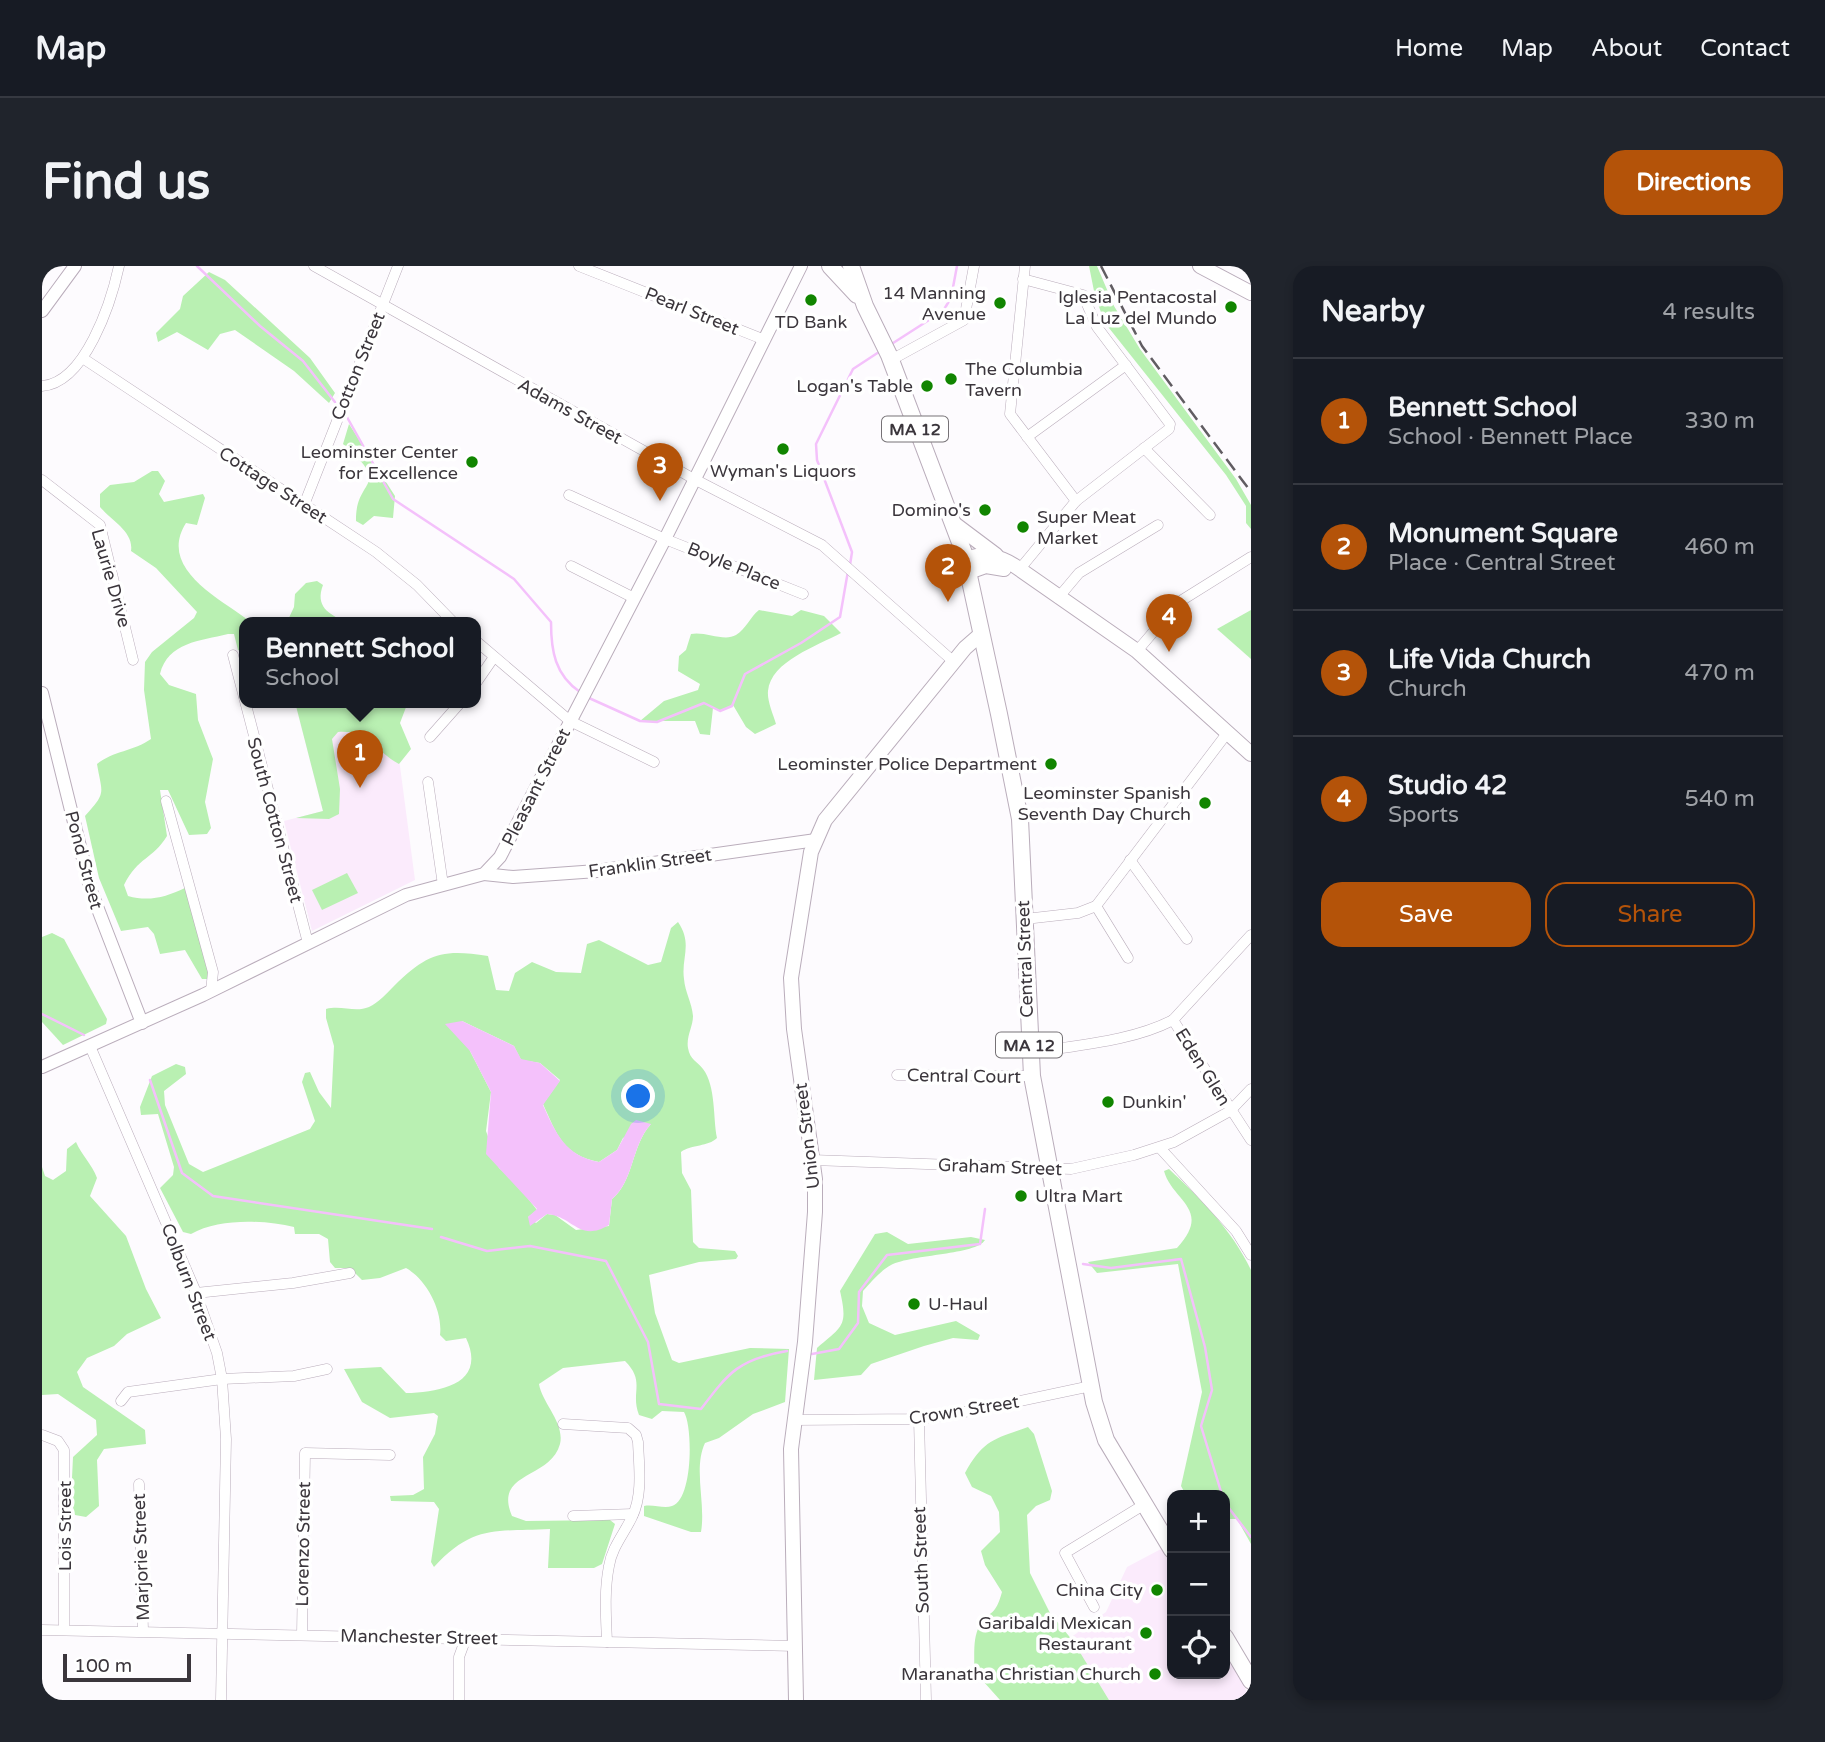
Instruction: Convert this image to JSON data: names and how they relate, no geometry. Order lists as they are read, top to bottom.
{
  "streets": {
    "main road": ["MA 12", "Central Street", "Union Street"],
    "street": [
      "Pearl Street",
      "Cotton Street",
      "Adams Street",
      "Cottage Street",
      "Boyle Place",
      "Laurie Drive",
      "Pleasant Street",
      "South Cotton Street",
      "Pond Street",
      "Franklin Street",
      "Eden Glen",
      "Central Court",
      "Graham Street",
      "Colburn Street",
      "Crown Street",
      "Lois Street",
      "Lorenzo Street",
      "Marjorie Street",
      "South Street",
      "Manchester Street"
    ]
  },
  "crossings": [
    ["Pearl Street", "Pleasant Street"],
    ["Cotton Street", "Adams Street"],
    ["Cotton Street", "Cottage Street"],
    ["Adams Street", "Pleasant Street"],
    ["Adams Street", "Union Street"],
    ["MA 12", "Central Street"],
    ["Boyle Place", "Pleasant Street"],
    ["Pleasant Street", "Franklin Street"],
    ["Franklin Street", "Union Street"],
    ["Central Street", "Central Court"],
    ["Central Street", "Union Street"],
    ["Central Street", "Graham Street"],
    ["Central Street", "Crown Street"],
    ["Eden Glen", "Graham Street"],
    ["Union Street", "Graham Street"],
    ["Union Street", "Crown Street"],
    ["Union Street", "Manchester Street"],
    ["Colburn Street", "Manchester Street"],
    ["Crown Street", "South Street"],
    ["Lois Street", "Manchester Street"],
    ["Lorenzo Street", "Manchester Street"],
    ["Marjorie Street", "Manchester Street"]
  ],
  "places": [
    "TD Bank",
    "14 Manning Avenue",
    "Iglesia Pentacostal La Luz del Mundo",
    "The Columbia Tavern",
    "Logan's Table",
    "Wyman's Liquors",
    "Leominster Center for Excellence",
    "Domino's",
    "Super Meat Market",
    "Leominster Police Department",
    "Leominster Spanish Seventh Day Church",
    "Dunkin'",
    "Ultra Mart",
    "U-Haul",
    "China City",
    "Garibaldi Mexican Restaurant",
    "Maranatha Christian Church"
  ],
  "scale_bar": "100 m",
  "page": {
    "header": "Map",
    "nav": [
      "Home",
      "Map",
      "About",
      "Contact"
    ],
    "buttons": [
      "Directions",
      ["Save", "Share"]
    ],
    "title": "Find us",
    "heading": ["Nearby", "4 results"],
    "list": [
      {
        "mark": "1",
        "name": "Bennett School",
        "note": "School · Bennett Place",
        "value": "330 m"
      },
      {
        "mark": "2",
        "name": "Monument Square",
        "note": "Place · Central Street",
        "value": "460 m"
      },
      {
        "mark": "3",
        "name": "Life Vida Church",
        "note": "Church",
        "value": "470 m"
      },
      {
        "mark": "4",
        "name": "Studio 42",
        "note": "Sports",
        "value": "540 m"
      }
    ],
    "pins": [
      "3",
      "2",
      "4",
      "1"
    ],
    "popup": ["Bennett School", "School"],
    "map_buttons": ["+", "−"],
    "scale": "100 m"
  }
}
